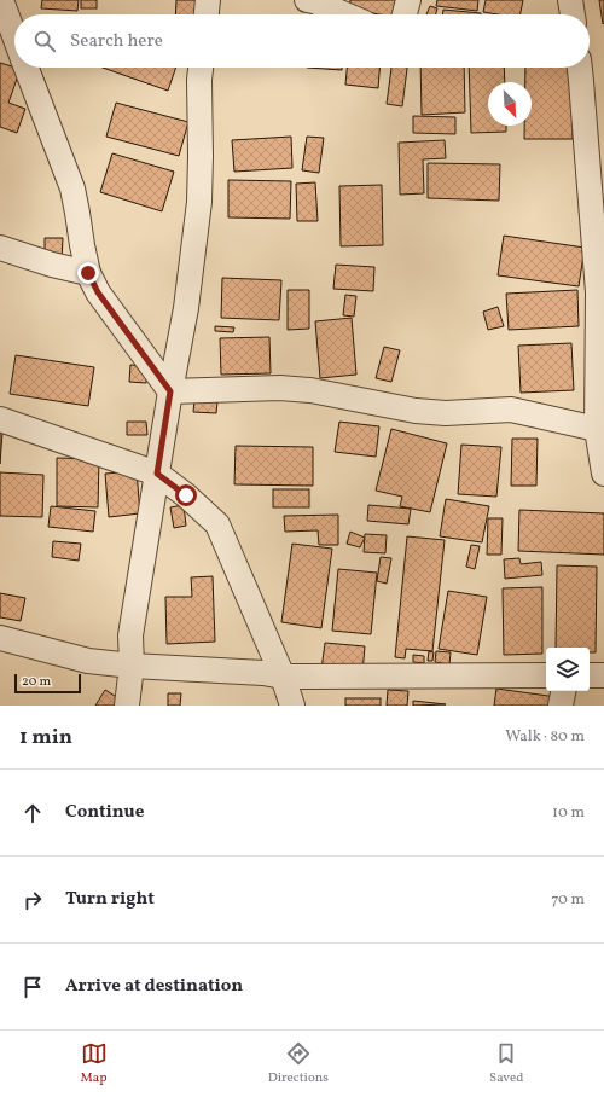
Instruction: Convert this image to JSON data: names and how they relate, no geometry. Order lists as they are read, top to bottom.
{
  "scale_bar": "20 m",
  "north": "bottom right",
  "page": {
    "search": "Search here",
    "scale": "20 m",
    "heading": ["1 min", "Walk · 80 m"],
    "list": [
      ["Continue", "10 m"],
      ["Turn right", "70 m"],
      "Arrive at destination"
    ],
    "nav": ["Map", "Directions", "Saved"]
  }
}
